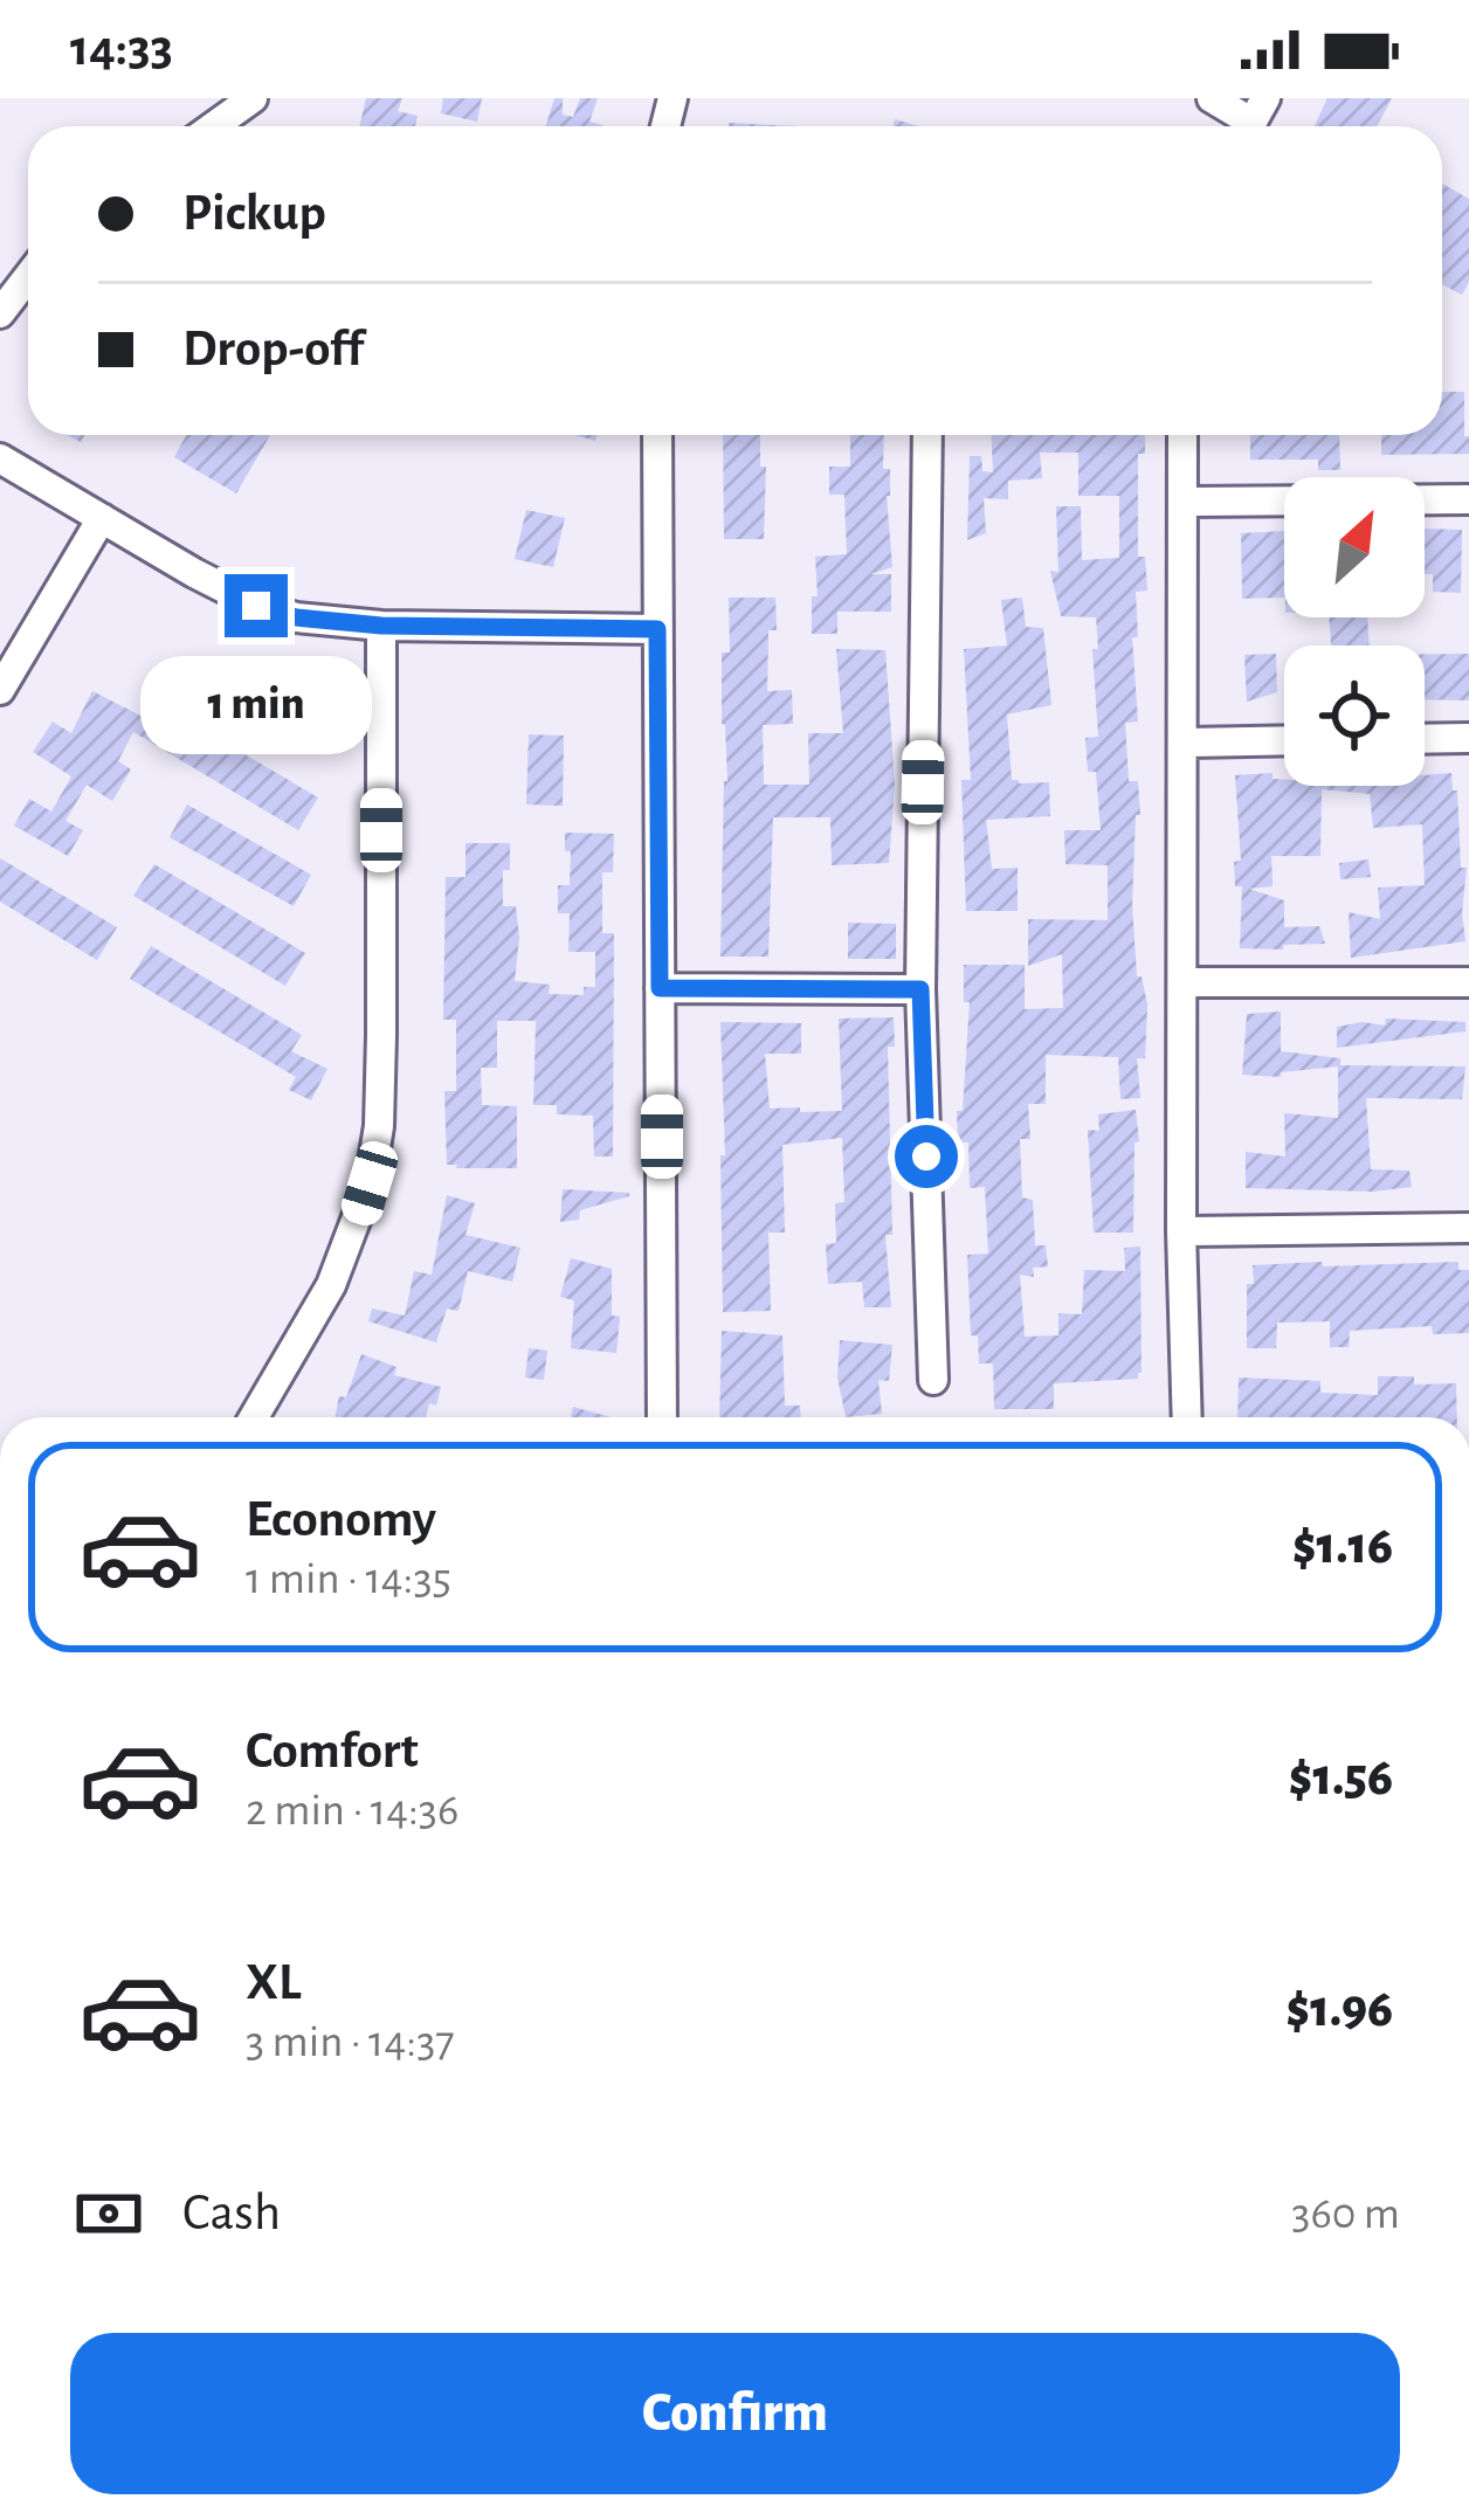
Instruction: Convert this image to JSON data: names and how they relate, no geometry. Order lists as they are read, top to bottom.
{
  "north": "top right",
  "page": {
    "status": "14:33",
    "banner": ["Pickup", "Drop-off"],
    "bubble": "1 min",
    "list": [
      {
        "name": "Economy",
        "note": "1 min · 14:35",
        "value": "$1.16"
      },
      {
        "name": "Comfort",
        "note": "2 min · 14:36",
        "value": "$1.56"
      },
      {
        "name": "XL",
        "note": "3 min · 14:37",
        "value": "$1.96"
      }
    ],
    "pay": ["Cash", "360 m"],
    "buttons": "Confirm"
  }
}
